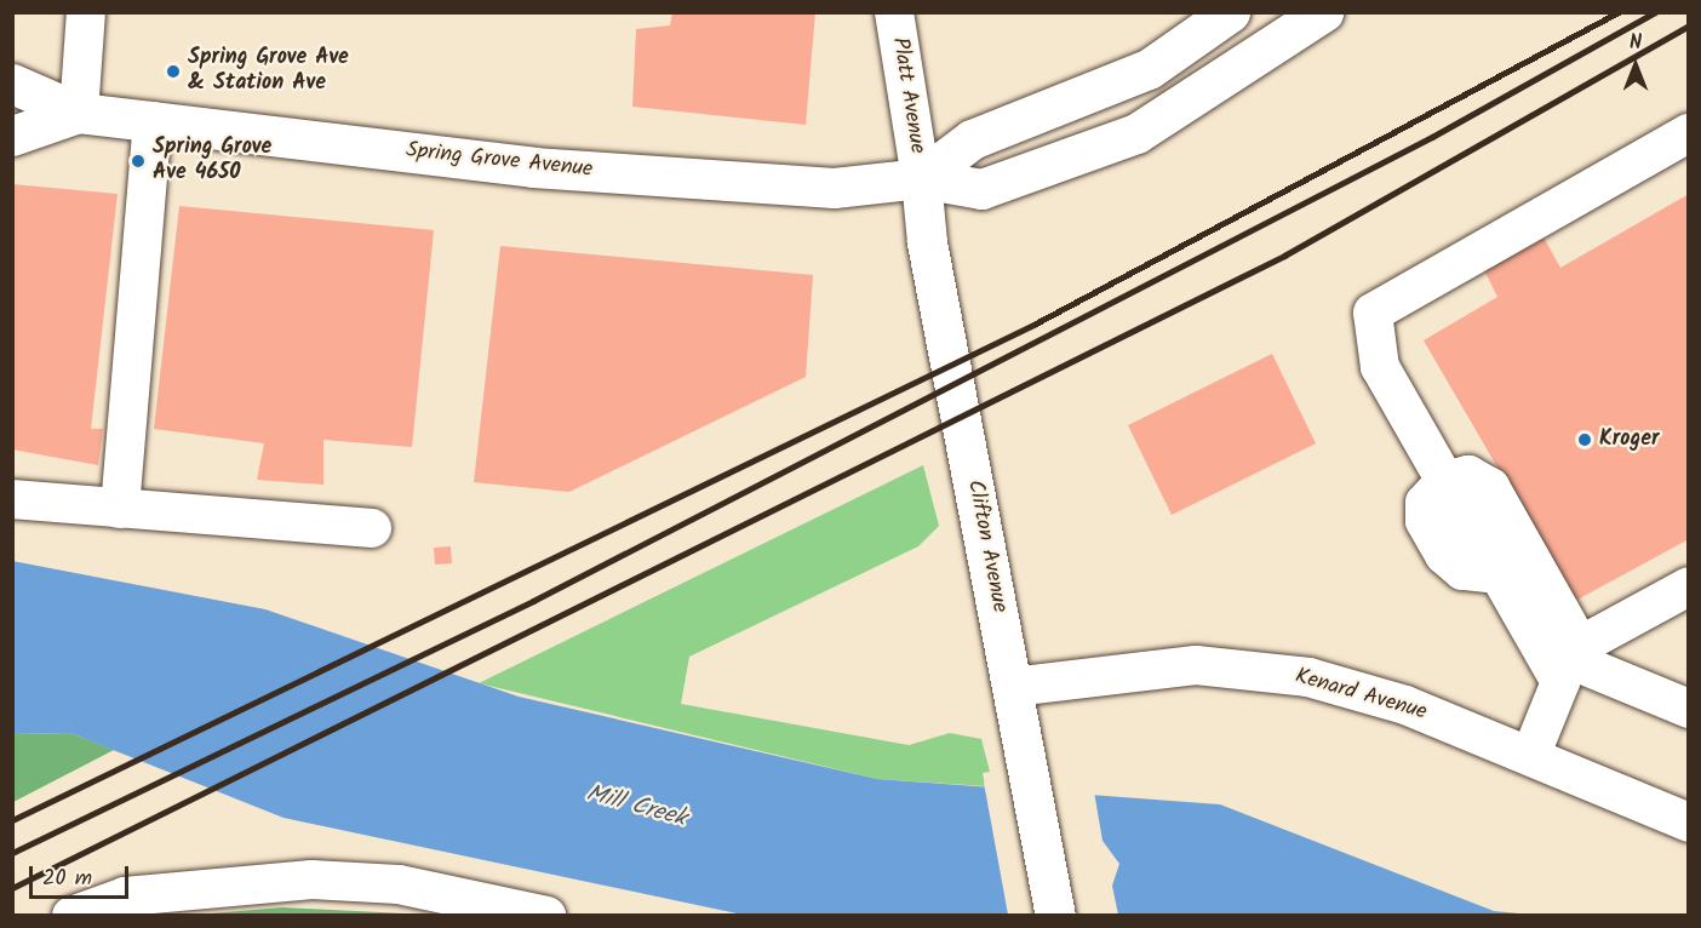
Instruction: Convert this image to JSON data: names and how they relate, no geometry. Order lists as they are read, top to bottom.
{
  "streets": {
    "main road": ["Spring Grove Avenue", "Clifton Avenue"],
    "street": ["Platt Avenue", "Kenard Avenue"]
  },
  "crossings": [
    ["Platt Avenue", "Spring Grove Avenue"],
    ["Platt Avenue", "Clifton Avenue"],
    ["Spring Grove Avenue", "Clifton Avenue"],
    ["Clifton Avenue", "Kenard Avenue"]
  ],
  "water": ["Mill Creek"],
  "places": ["Spring Grove Ave & Station Ave", "Spring Grove Ave 4650", "Kroger"],
  "scale_bar": "20 m",
  "north": "top"
}
